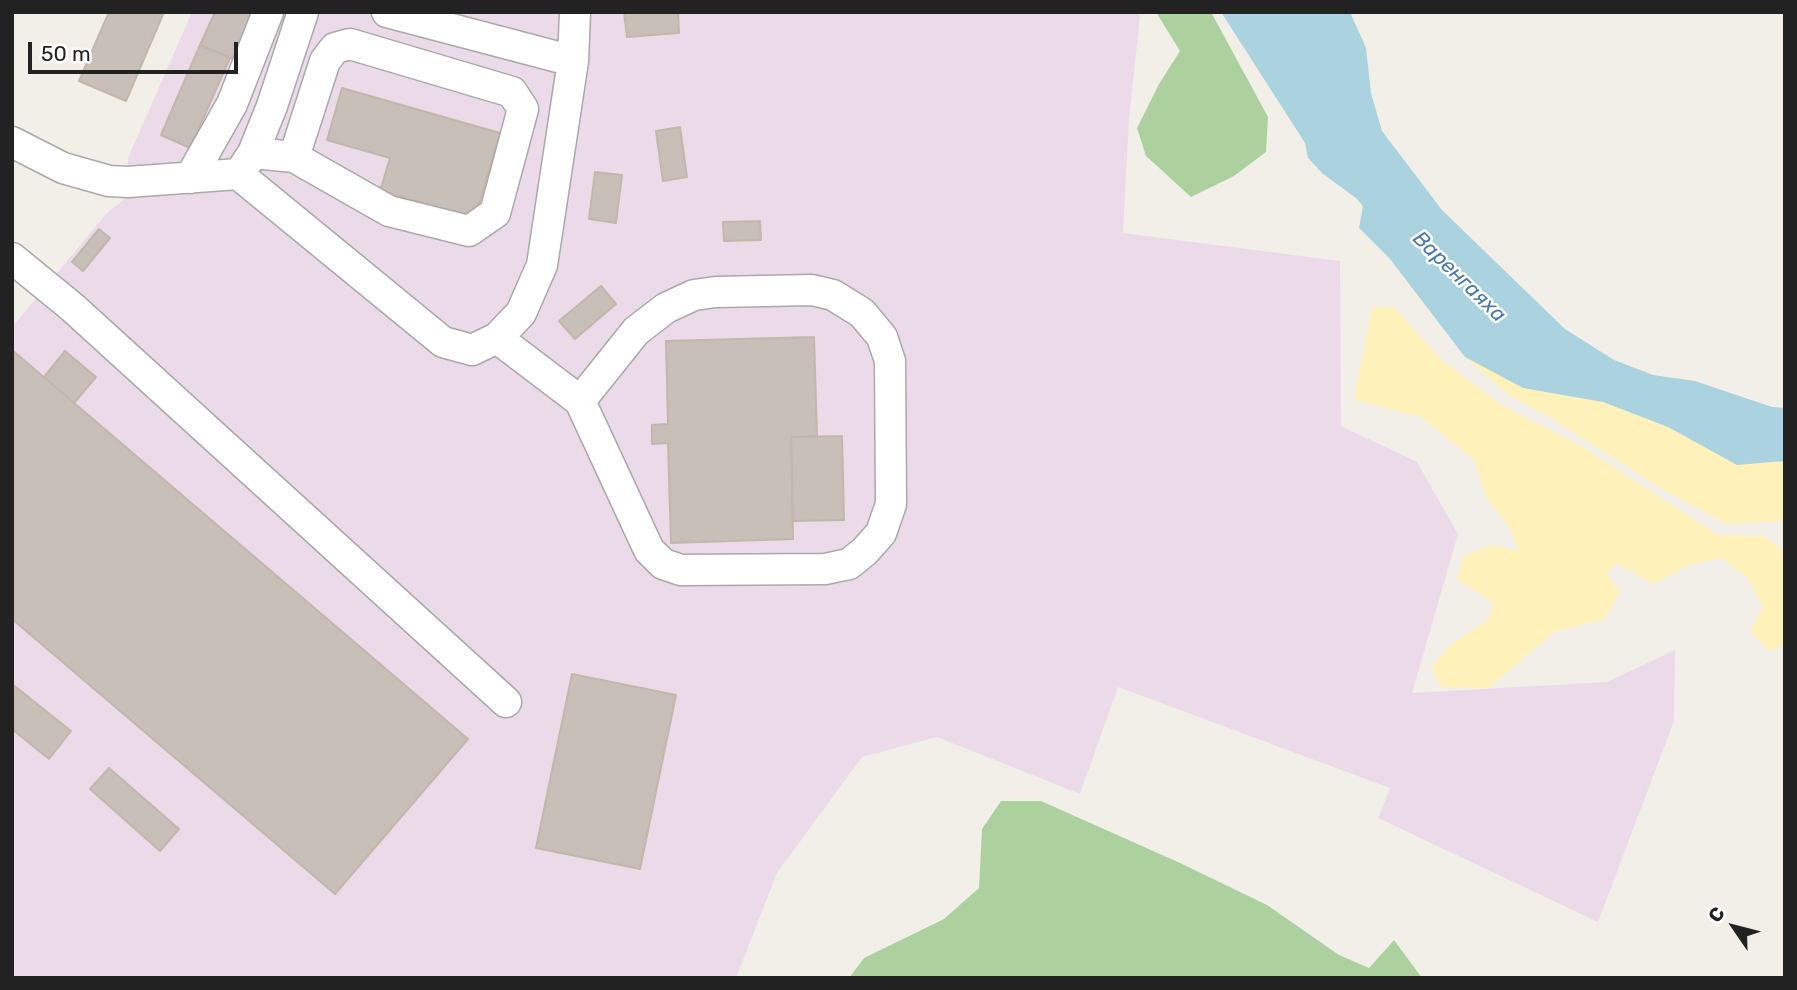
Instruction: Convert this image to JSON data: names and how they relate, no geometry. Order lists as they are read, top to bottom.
{
  "water": ["Варенгаяха"],
  "scale_bar": "50 m",
  "north": "top left"
}
